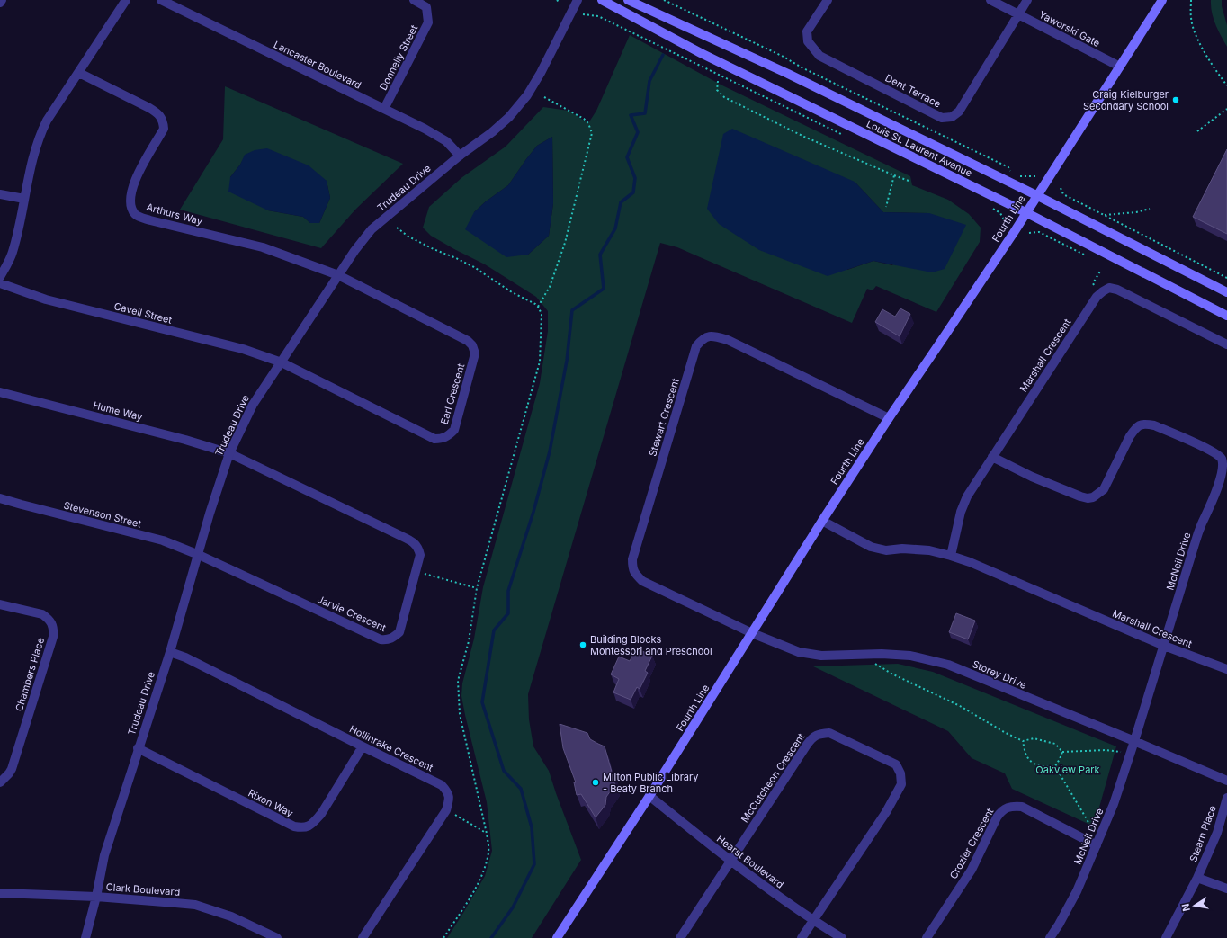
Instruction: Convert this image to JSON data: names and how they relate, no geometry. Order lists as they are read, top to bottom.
{
  "streets": {
    "main road": ["Louis St. Laurent Avenue", "Fourth Line"],
    "street": [
      "Yaworski Gate",
      "Donnelly Street",
      "Lancaster Boulevard",
      "Dent Terrace",
      "Trudeau Drive",
      "Arthurs Way",
      "Cavell Street",
      "Marshall Crescent",
      "Earl Crescent",
      "Hume Way",
      "Stewart Crescent",
      "Stevenson Street",
      "McNeil Drive",
      "Jarvie Crescent",
      "Chambers Place",
      "Storey Drive",
      "Hollinrake Crescent",
      "McCutcheon Crescent",
      "Rixon Way",
      "Stearn Place",
      "Crozier Crescent",
      "Hearst Boulevard",
      "Clark Boulevard"
    ]
  },
  "crossings": [
    ["Yaworski Gate", "Dent Terrace"],
    ["Yaworski Gate", "Fourth Line"],
    ["Donnelly Street", "Lancaster Boulevard"],
    ["Lancaster Boulevard", "Trudeau Drive"],
    ["Louis St. Laurent Avenue", "Fourth Line"],
    ["Trudeau Drive", "Arthurs Way"],
    ["Trudeau Drive", "Cavell Street"],
    ["Trudeau Drive", "Earl Crescent"],
    ["Trudeau Drive", "Hume Way"],
    ["Trudeau Drive", "Stevenson Street"],
    ["Trudeau Drive", "Jarvie Crescent"],
    ["Trudeau Drive", "Hollinrake Crescent"],
    ["Trudeau Drive", "Rixon Way"],
    ["Trudeau Drive", "Clark Boulevard"],
    ["Arthurs Way", "Earl Crescent"],
    ["Fourth Line", "Marshall Crescent"],
    ["Fourth Line", "Stewart Crescent"],
    ["Fourth Line", "Storey Drive"],
    ["Fourth Line", "Hearst Boulevard"],
    ["Cavell Street", "Earl Crescent"],
    ["Marshall Crescent", "McNeil Drive"],
    ["Hume Way", "Jarvie Crescent"],
    ["Stewart Crescent", "Storey Drive"],
    ["Stevenson Street", "Jarvie Crescent"],
    ["McNeil Drive", "Storey Drive"],
    ["McNeil Drive", "Crozier Crescent"],
    ["Hollinrake Crescent", "Rixon Way"],
    ["McCutcheon Crescent", "Hearst Boulevard"]
  ],
  "parks": ["Oakview Park"],
  "places": ["Craig Kielburger Secondary School", "Building Blocks Montessori and Preschool", "Milton Public Library - Beaty Branch"],
  "north": "left"
}
